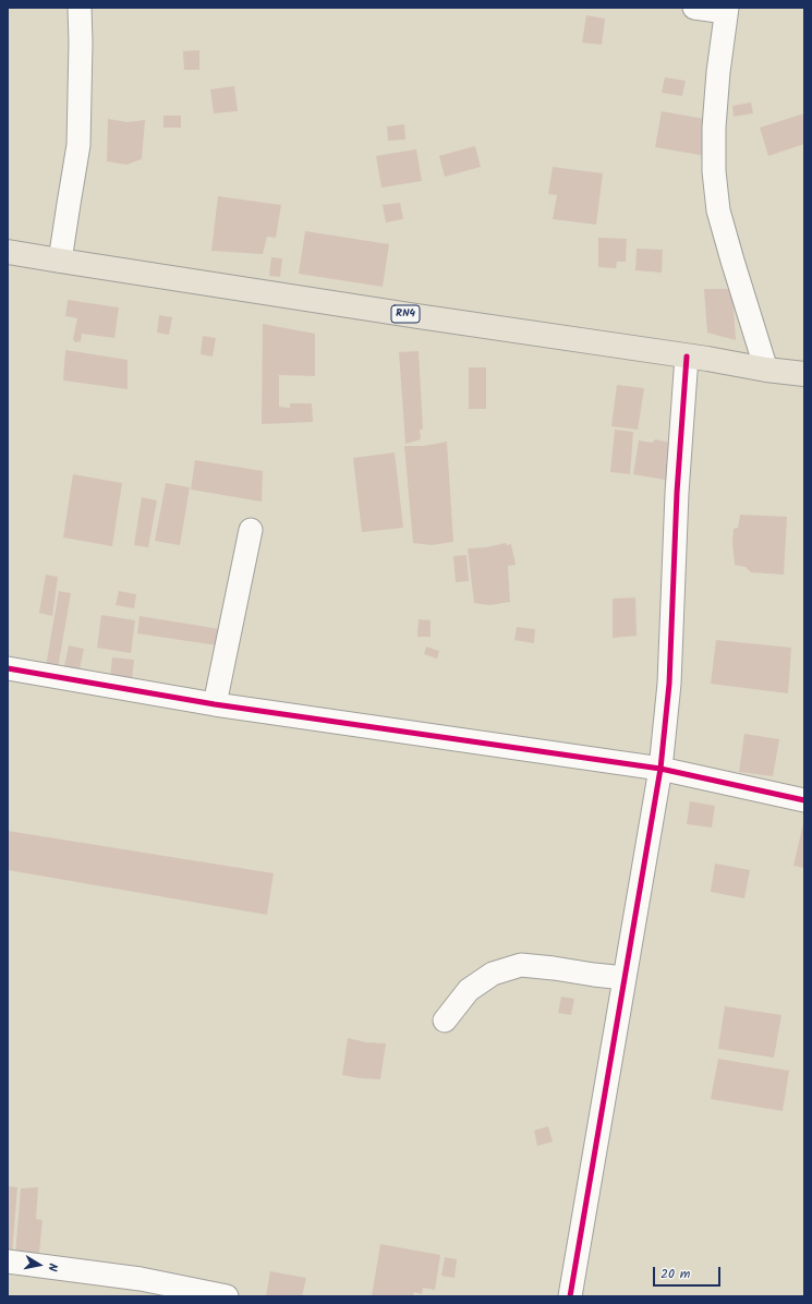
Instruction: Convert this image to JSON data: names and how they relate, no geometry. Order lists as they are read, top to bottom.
{
  "streets": {
    "highway": ["RN4"]
  },
  "scale_bar": "20 m",
  "north": "right"
}
